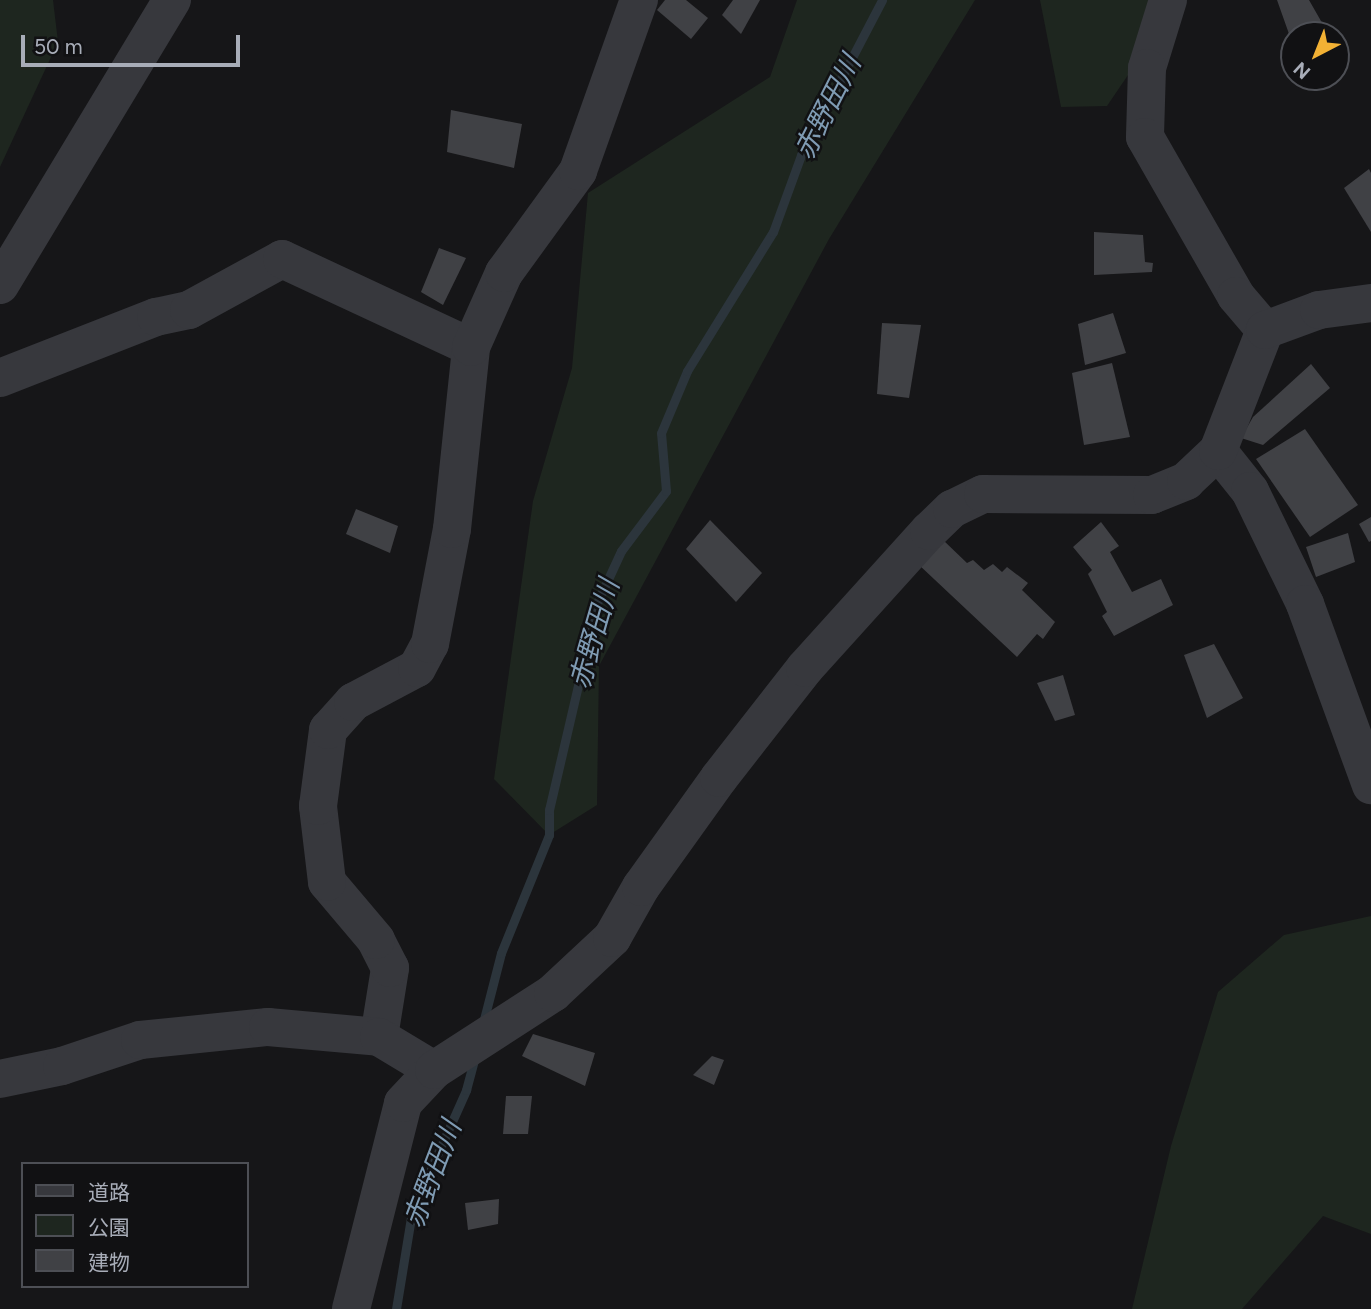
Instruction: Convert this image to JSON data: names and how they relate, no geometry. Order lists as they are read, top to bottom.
{
  "water": ["赤野田川"],
  "legend": ["道路", "公園", "建物"],
  "scale_bar": "50 m",
  "north": "bottom left"
}
